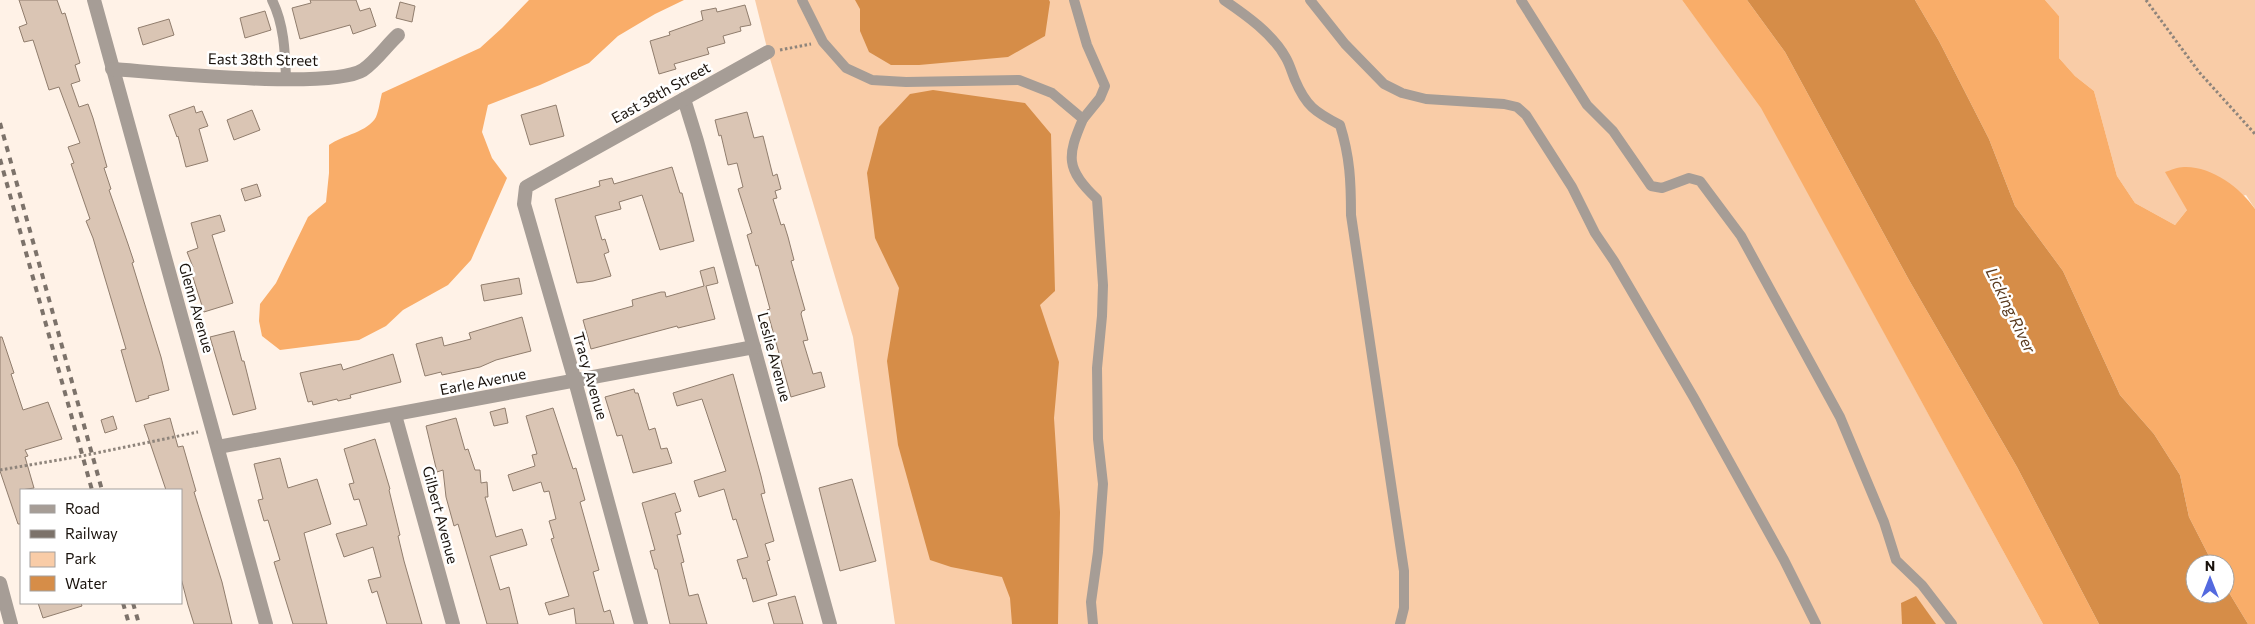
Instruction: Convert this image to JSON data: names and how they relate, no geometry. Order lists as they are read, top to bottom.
{
  "streets": {
    "street": [
      "East 38th Street",
      "Glenn Avenue",
      "Leslie Avenue",
      "Tracy Avenue",
      "Earle Avenue",
      "Gilbert Avenue"
    ]
  },
  "crossings": [
    ["East 38th Street", "Glenn Avenue"],
    ["East 38th Street", "Leslie Avenue"],
    ["East 38th Street", "Tracy Avenue"],
    ["Glenn Avenue", "Earle Avenue"],
    ["Leslie Avenue", "Earle Avenue"],
    ["Tracy Avenue", "Earle Avenue"],
    ["Earle Avenue", "Gilbert Avenue"]
  ],
  "water": ["Licking River"],
  "legend": [
    "Road",
    "Railway",
    "Park",
    "Water"
  ],
  "north": "top"
}
